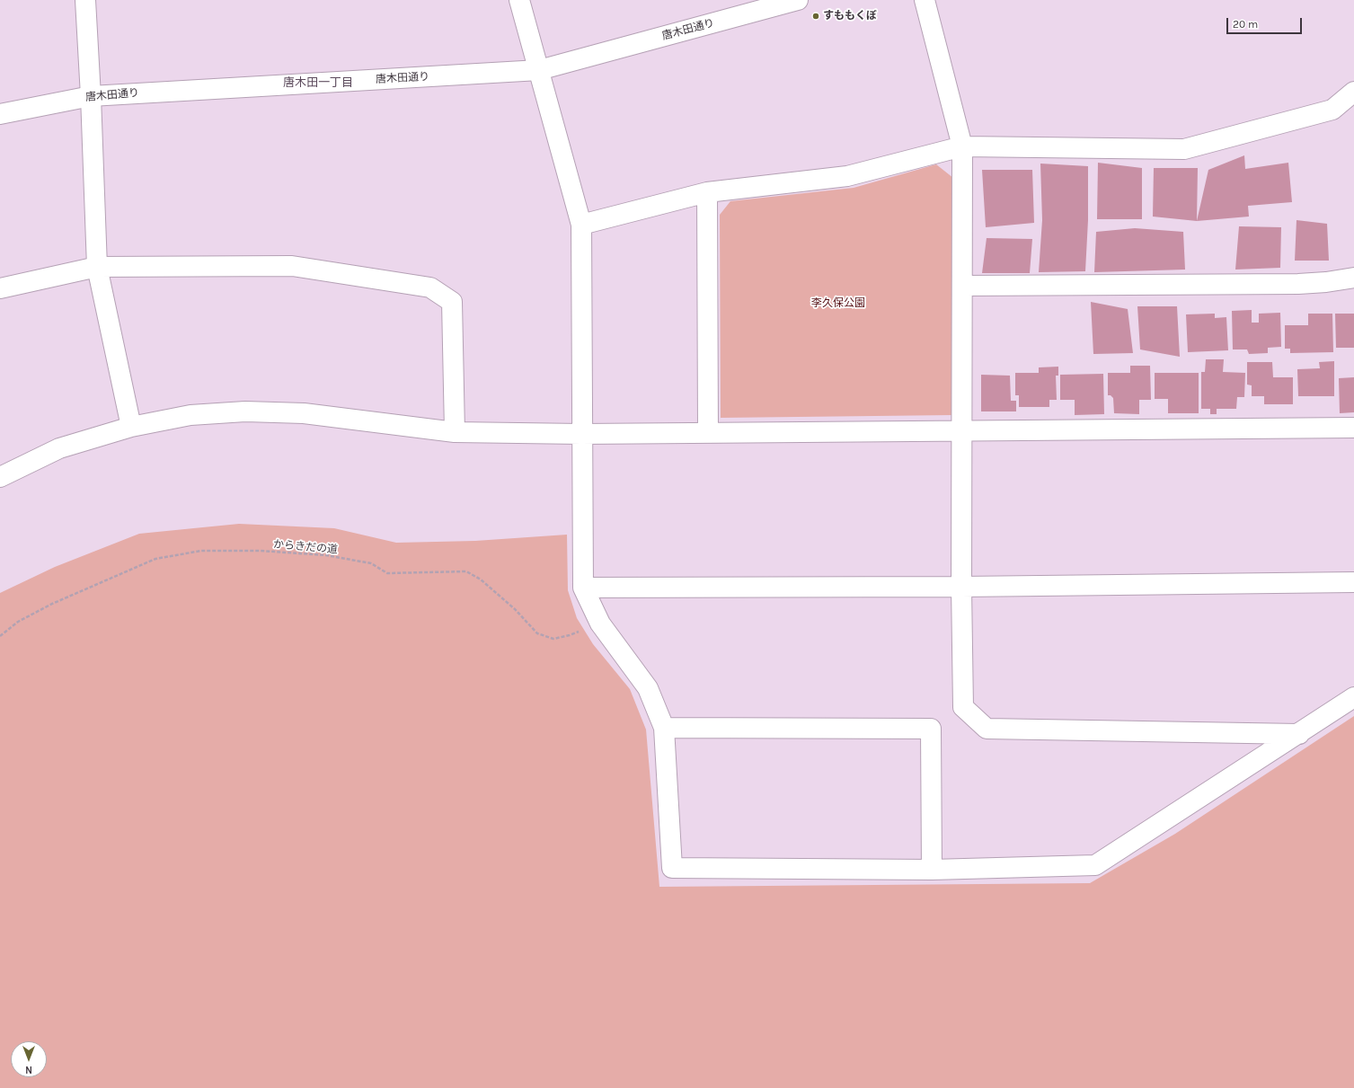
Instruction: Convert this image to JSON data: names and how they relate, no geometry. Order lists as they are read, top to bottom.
{
  "streets": {
    "street": ["唐木田通り"],
    "path": ["からきだの道"]
  },
  "districts": ["唐木田一丁目"],
  "parks": ["李久保公園"],
  "places": ["すももくぼ"],
  "scale_bar": "20 m",
  "north": "bottom"
}
